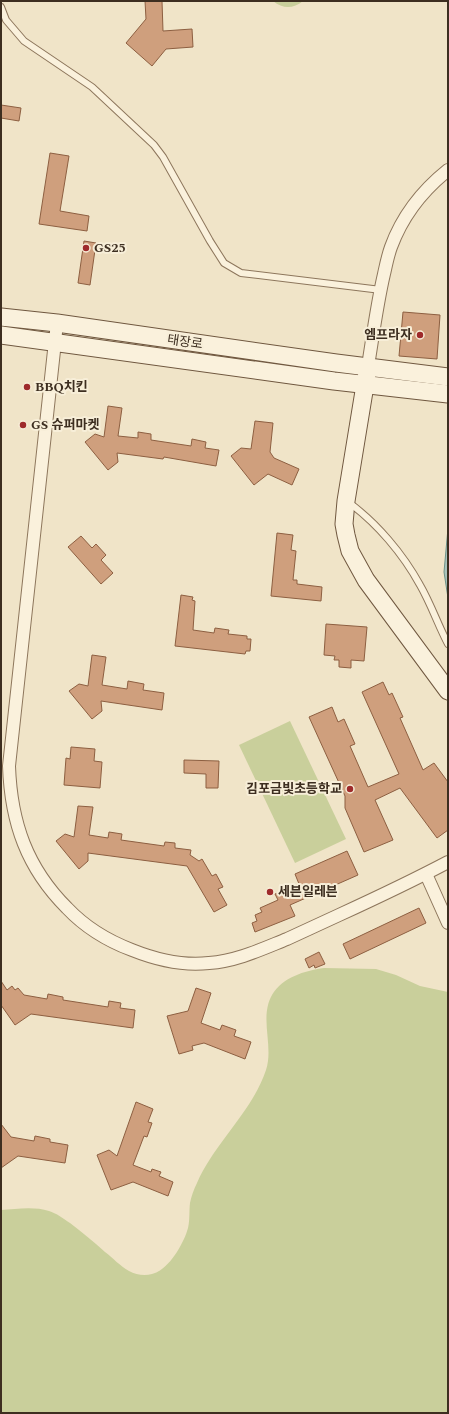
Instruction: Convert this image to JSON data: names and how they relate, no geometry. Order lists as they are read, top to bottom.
{
  "streets": {
    "street": ["태장로"]
  },
  "places": [
    "GS25",
    "엠프라자",
    "BBQ치킨",
    "GS 슈퍼마켓",
    "김포금빛초등학교",
    "세븐일레븐"
  ]
}
